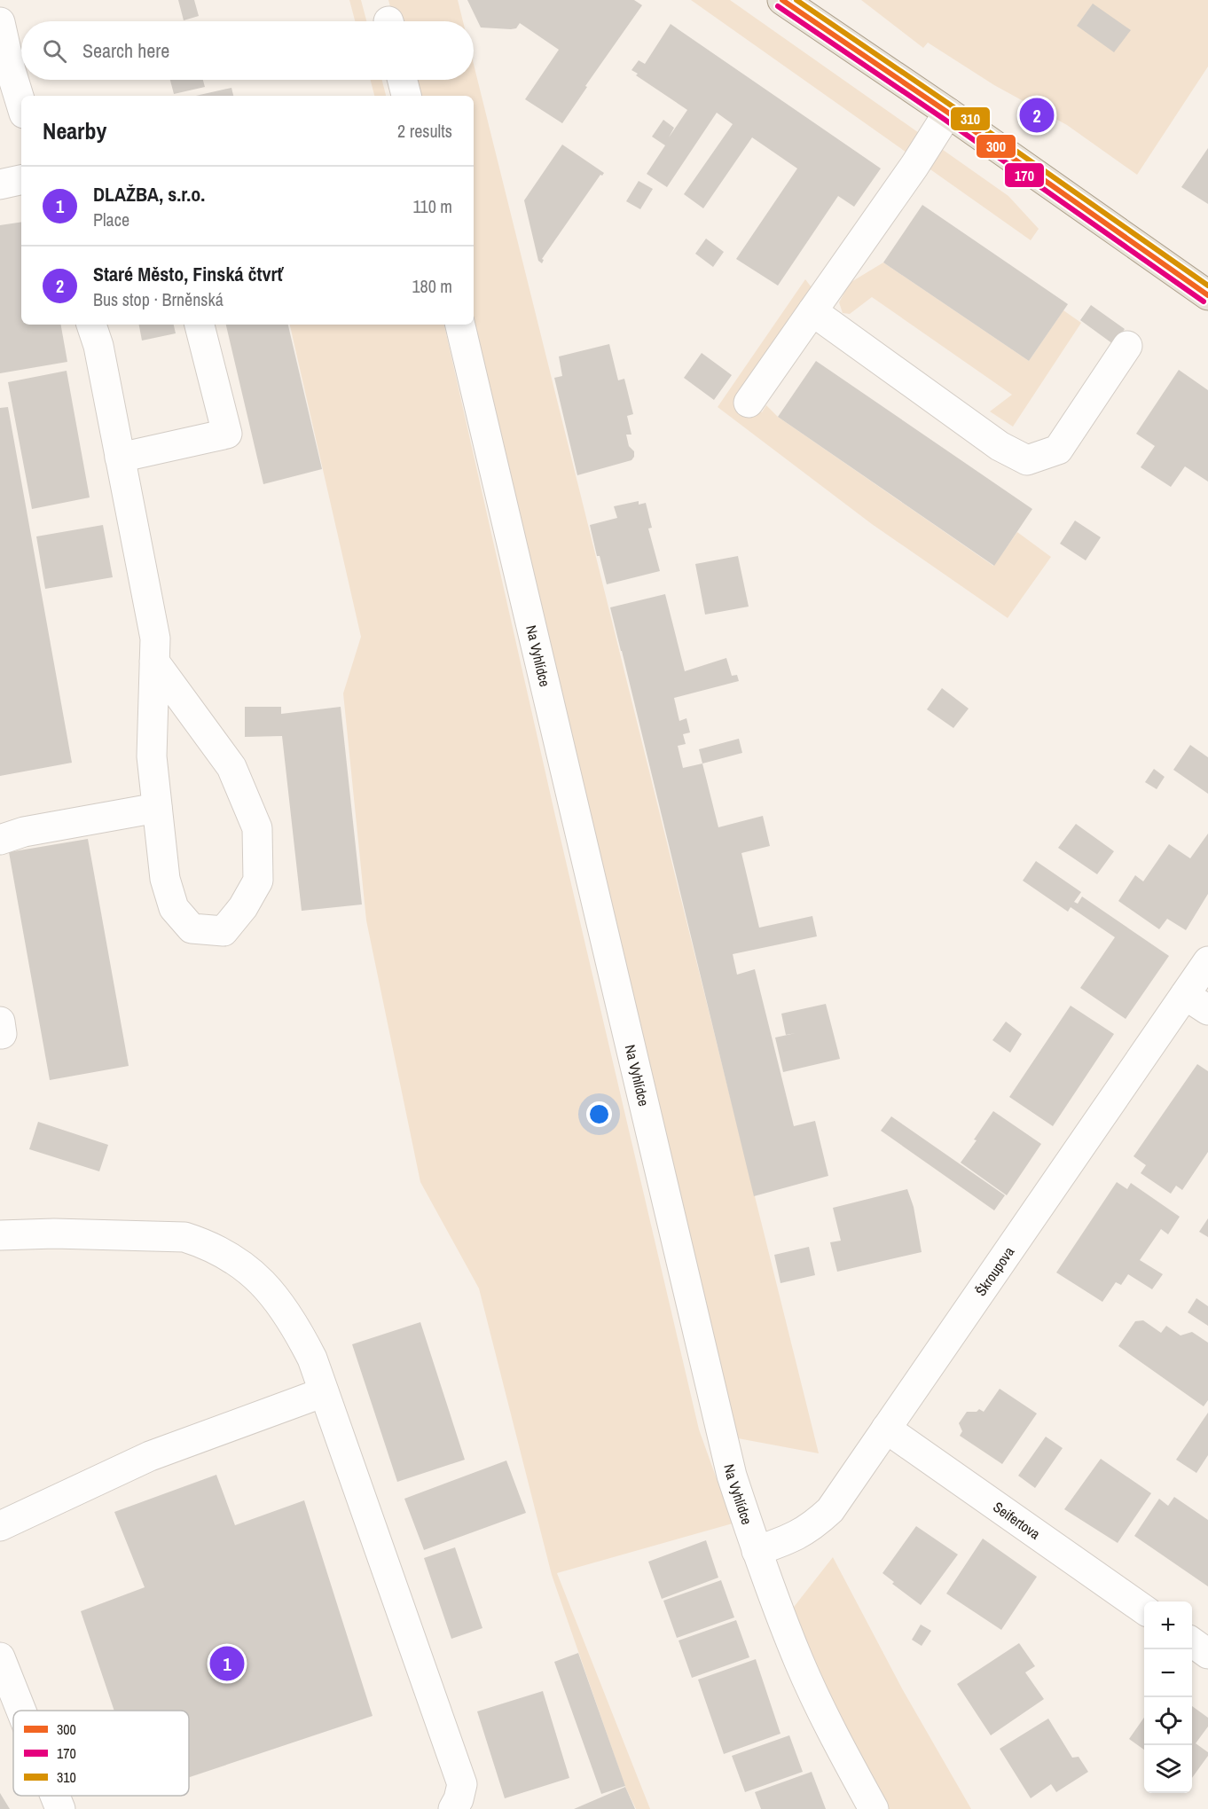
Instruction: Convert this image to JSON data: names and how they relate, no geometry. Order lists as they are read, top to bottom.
{
  "streets": {
    "street": ["Na Vyhlídce", "Škroupova", "Seifertova"]
  },
  "crossings": [
    ["Na Vyhlídce", "Škroupova"],
    ["Škroupova", "Seifertova"]
  ],
  "lines": ["transit line 300", "transit line 310", "transit line 170"],
  "legend": ["300", "170", "310"],
  "page": {
    "search": "Search here",
    "pins": ["2", "1"],
    "heading": ["Nearby", "2 results"],
    "list": [
      {
        "mark": "1",
        "name": "DLAŽBA, s.r.o.",
        "note": "Place",
        "value": "110 m"
      },
      {
        "mark": "2",
        "name": "Staré Město, Finská čtvrť",
        "note": "Bus stop · Brněnská",
        "value": "180 m"
      }
    ],
    "map_buttons": ["+", "−"]
  }
}
